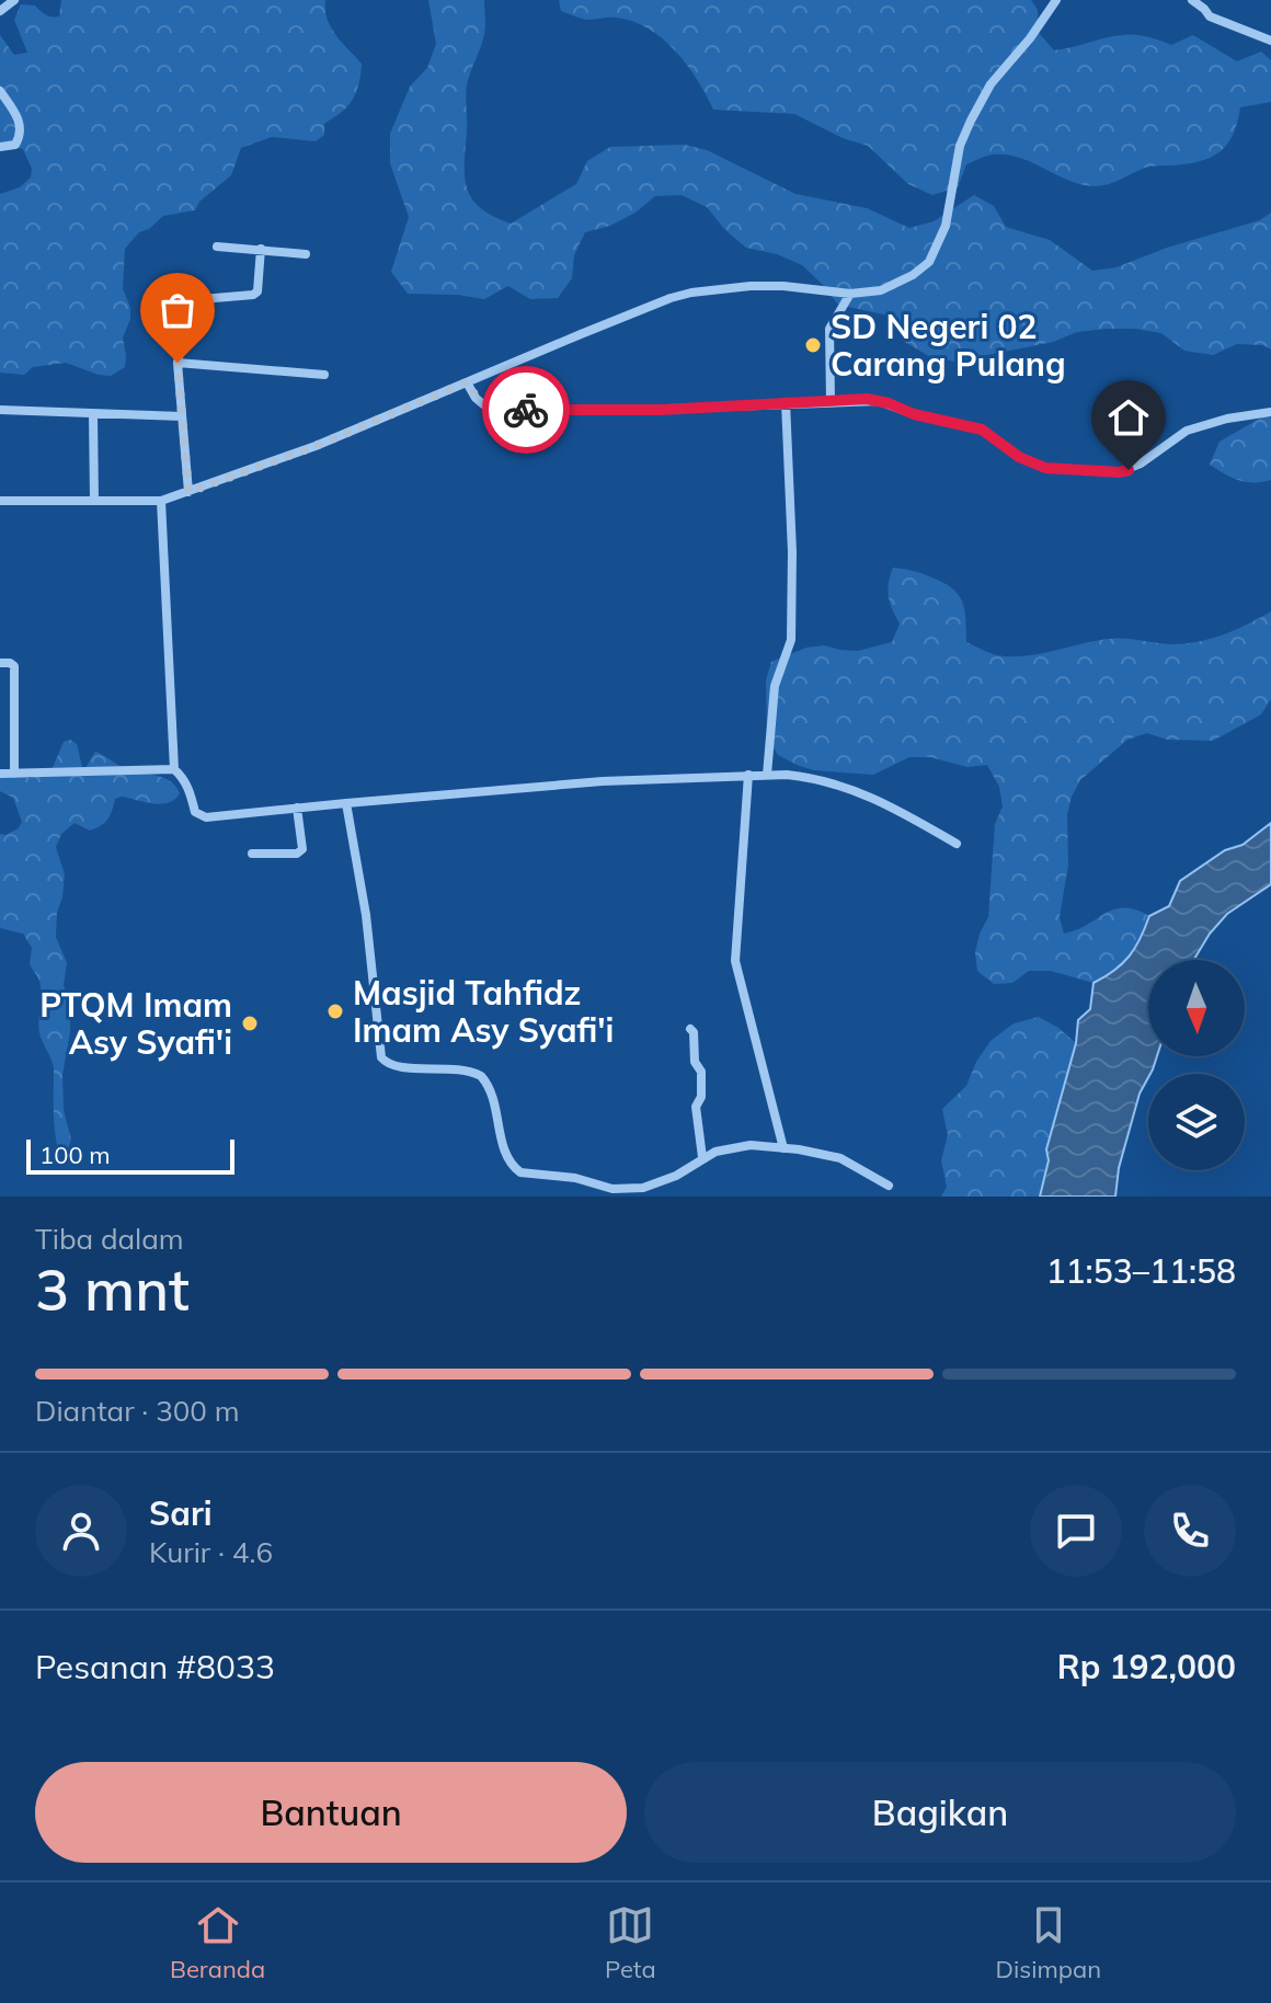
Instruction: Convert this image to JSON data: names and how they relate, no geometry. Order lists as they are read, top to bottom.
{
  "places": ["SD Negeri 02 Carang Pulang", "Masjid Tahfidz Imam Asy Syafi'i", "PTQM Imam Asy Syafi'i"],
  "scale_bar": "100 m",
  "north": "bottom",
  "page": {
    "scale": "100 m",
    "heading": ["3 mnt", "Tiba dalam", "11:53–11:58"],
    "panel": [
      "Sari",
      "Kurir · 4.6",
      "Pesanan #8033",
      "Rp 192,000"
    ],
    "bar": "Diantar · 300 m",
    "buttons": ["Bantuan", "Bagikan"],
    "tabs": ["Beranda", "Peta", "Disimpan"]
  }
}
